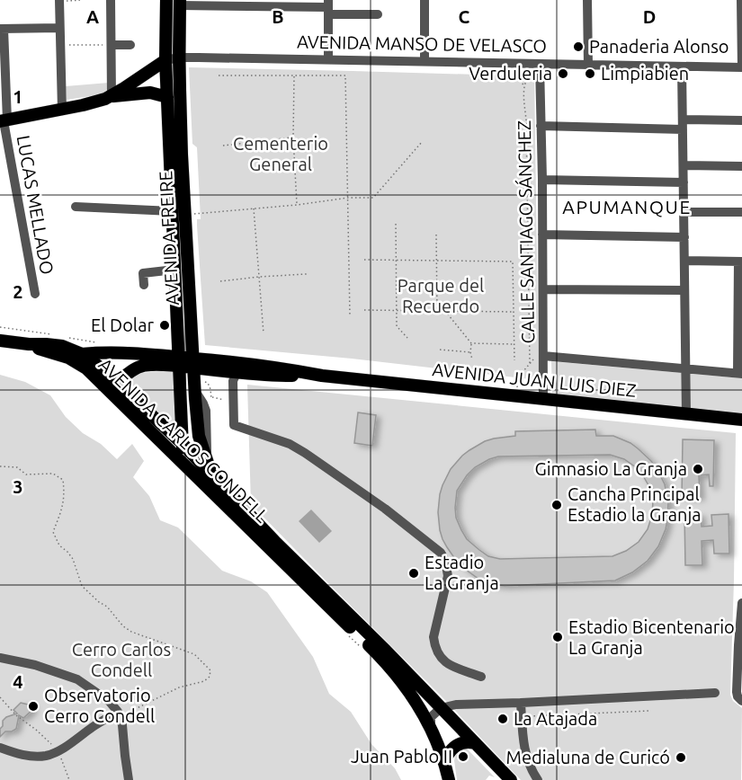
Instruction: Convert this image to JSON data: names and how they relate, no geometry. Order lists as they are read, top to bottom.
{
  "streets": {
    "main road": [
      "AVENIDA MANSO DE VELASCO",
      "AVENIDA FREIRE",
      "AVENIDA JUAN LUIS DIEZ",
      "AVENIDA CARLOS CONDELL"
    ],
    "street": ["LUCAS MELLADO", "CALLE SANTIAGO SÁNCHEZ"]
  },
  "crossings": [
    ["AVENIDA MANSO DE VELASCO", "LUCAS MELLADO"],
    ["AVENIDA MANSO DE VELASCO", "CALLE SANTIAGO SÁNCHEZ"],
    ["AVENIDA MANSO DE VELASCO", "AVENIDA FREIRE"],
    ["CALLE SANTIAGO SÁNCHEZ", "AVENIDA JUAN LUIS DIEZ"],
    ["AVENIDA FREIRE", "AVENIDA JUAN LUIS DIEZ"],
    ["AVENIDA FREIRE", "AVENIDA CARLOS CONDELL"],
    ["AVENIDA JUAN LUIS DIEZ", "AVENIDA CARLOS CONDELL"]
  ],
  "districts": ["APUMANQUE"],
  "parks": ["Cementerio General", "Parque del Recuerdo", "Cerro Carlos Condell"],
  "places": [
    "Panaderia Alonso",
    "Verduleria",
    "Limpiabien",
    "El Dolar",
    "Gimnasio La Granja",
    "Cancha Principal Estadio la Granja",
    "Estadio La Granja",
    "Estadio Bicentenario La Granja",
    "Observatorio Cerro Condell",
    "La Atajada",
    "Juan Pablo II",
    "Medialuna de Curicó"
  ],
  "grid": {
    "columns": [
      "A",
      "B",
      "C",
      "D"
    ],
    "rows": [
      "1",
      "2",
      "3",
      "4"
    ]
  }
}
